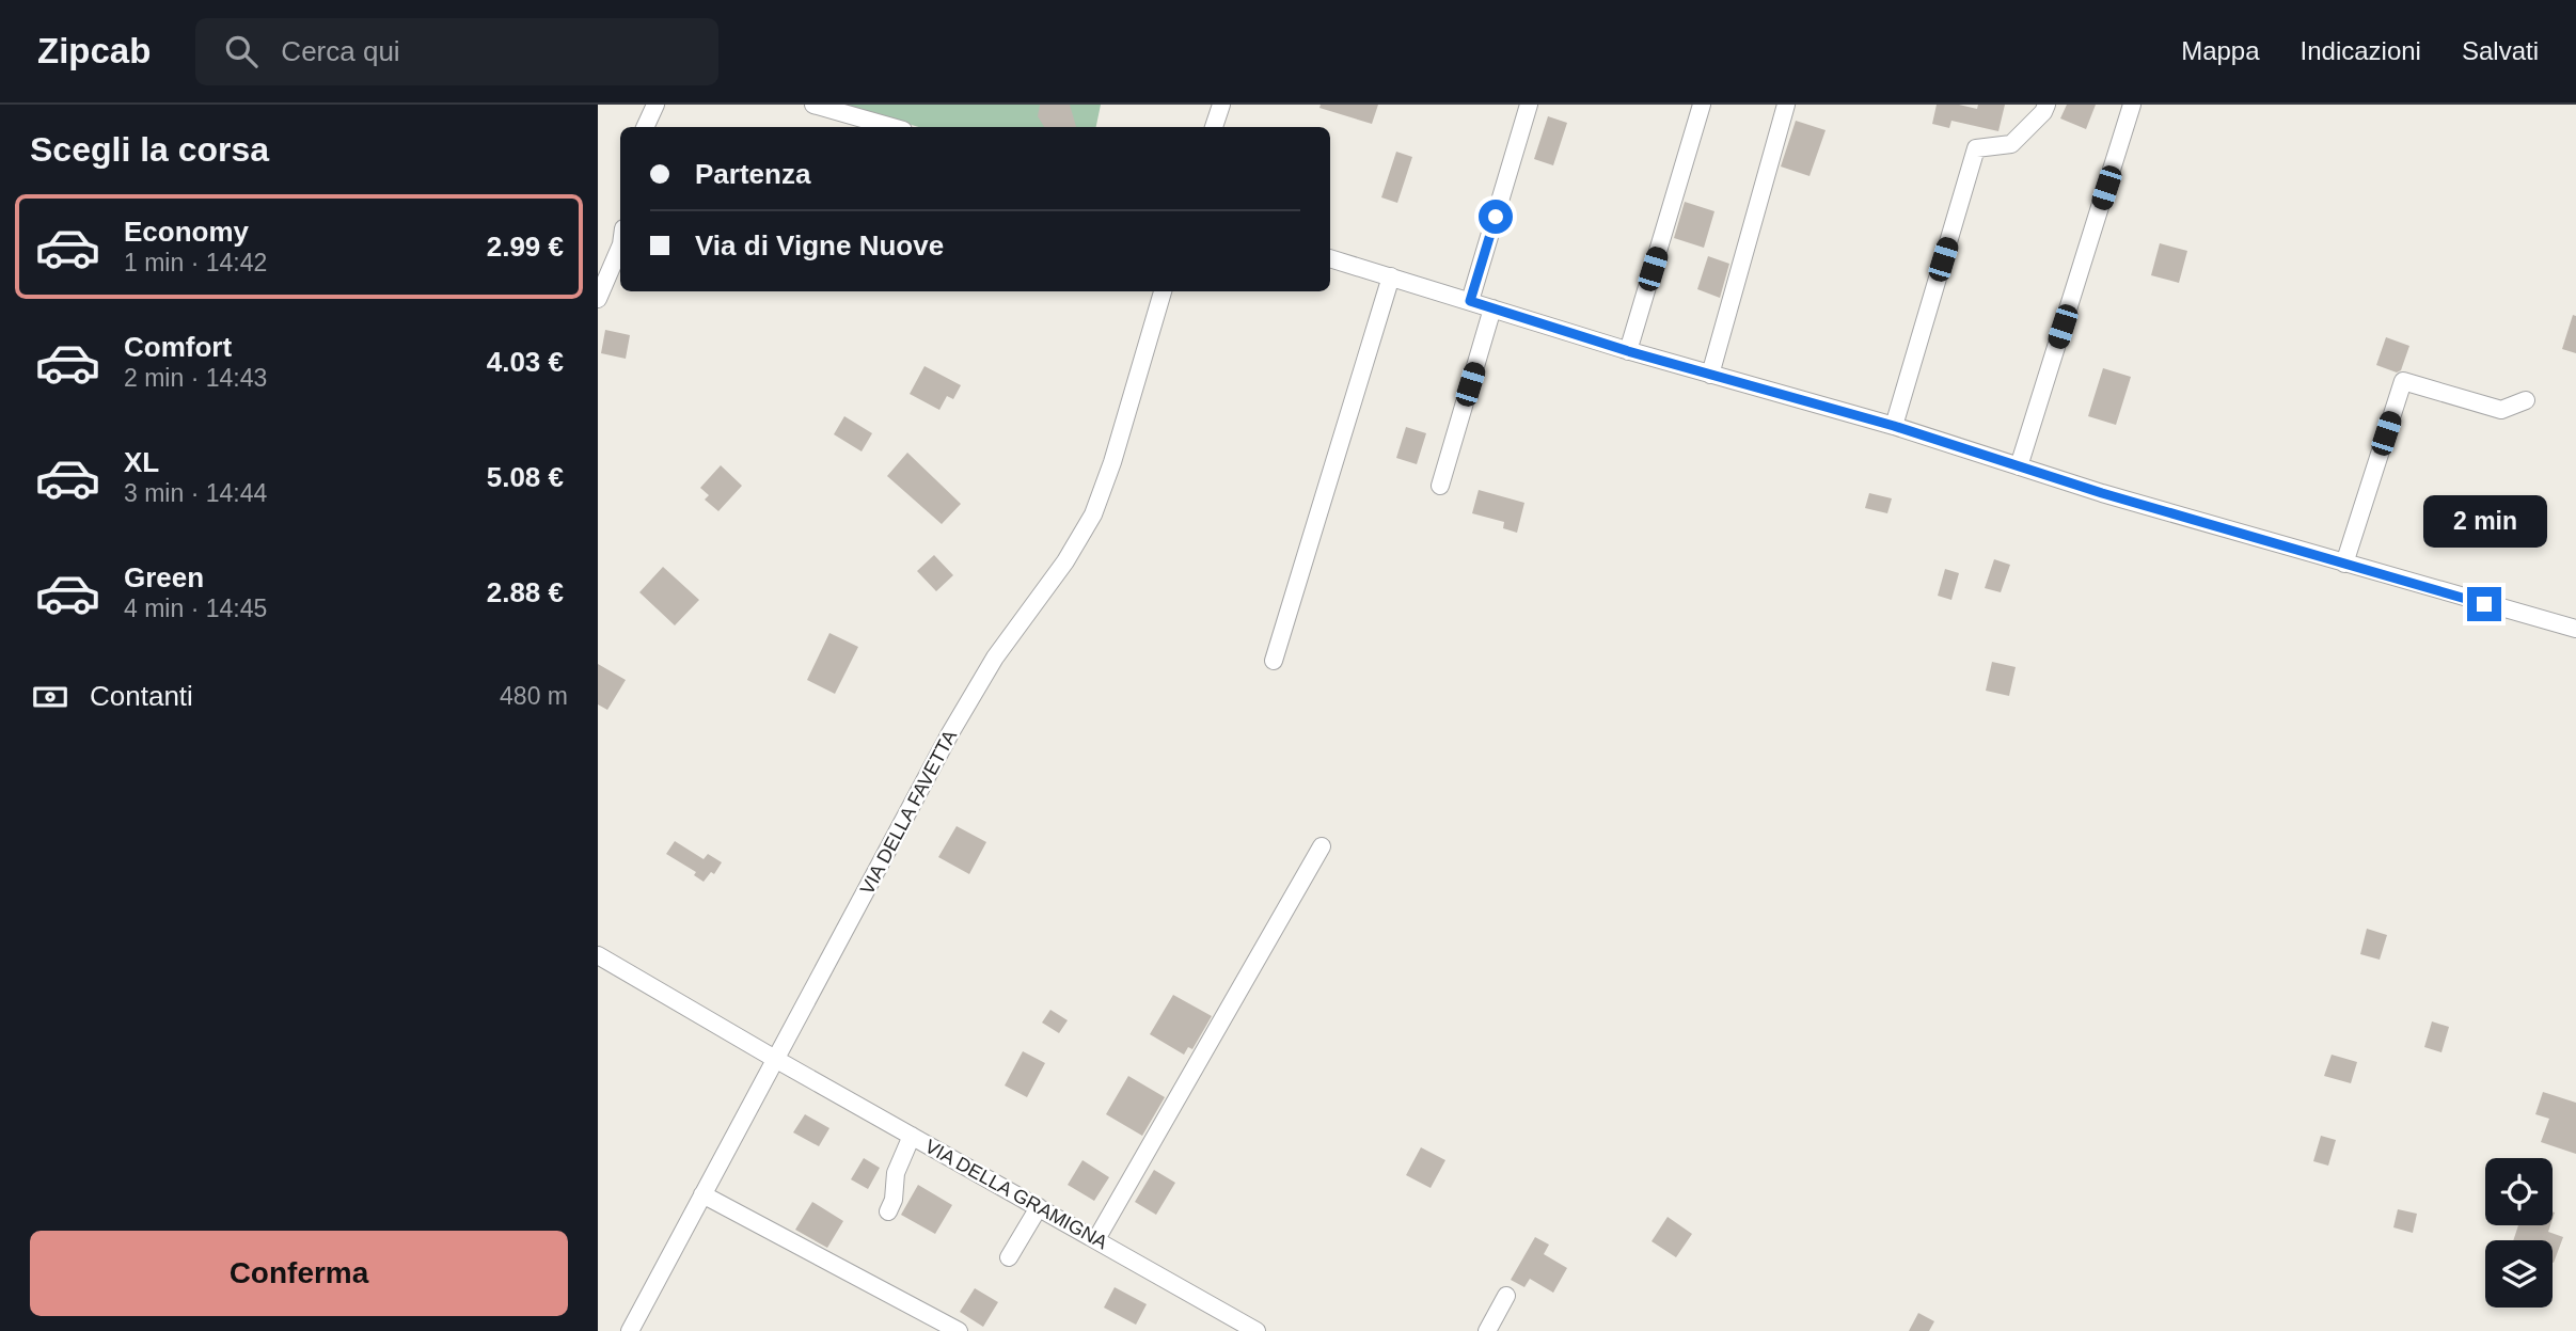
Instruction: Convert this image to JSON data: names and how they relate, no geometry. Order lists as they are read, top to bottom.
{
  "streets": {
    "street": ["VIA DELLA FAVETTA", "VIA DELLA GRAMIGNA"]
  },
  "crossings": [
    ["VIA DELLA FAVETTA", "VIA DELLA GRAMIGNA"]
  ],
  "page": {
    "header": "Zipcab",
    "search": "Cerca qui",
    "nav": ["Mappa", "Indicazioni", "Salvati"],
    "heading": "Scegli la corsa",
    "banner": ["Partenza", "Via di Vigne Nuove"],
    "list": [
      {
        "name": "Economy",
        "note": "1 min · 14:42",
        "value": "2.99 €"
      },
      {
        "name": "Comfort",
        "note": "2 min · 14:43",
        "value": "4.03 €"
      },
      {
        "name": "XL",
        "note": "3 min · 14:44",
        "value": "5.08 €"
      },
      {
        "name": "Green",
        "note": "4 min · 14:45",
        "value": "2.88 €"
      }
    ],
    "bubble": "2 min",
    "pay": ["Contanti", "480 m"],
    "buttons": "Conferma"
  }
}
